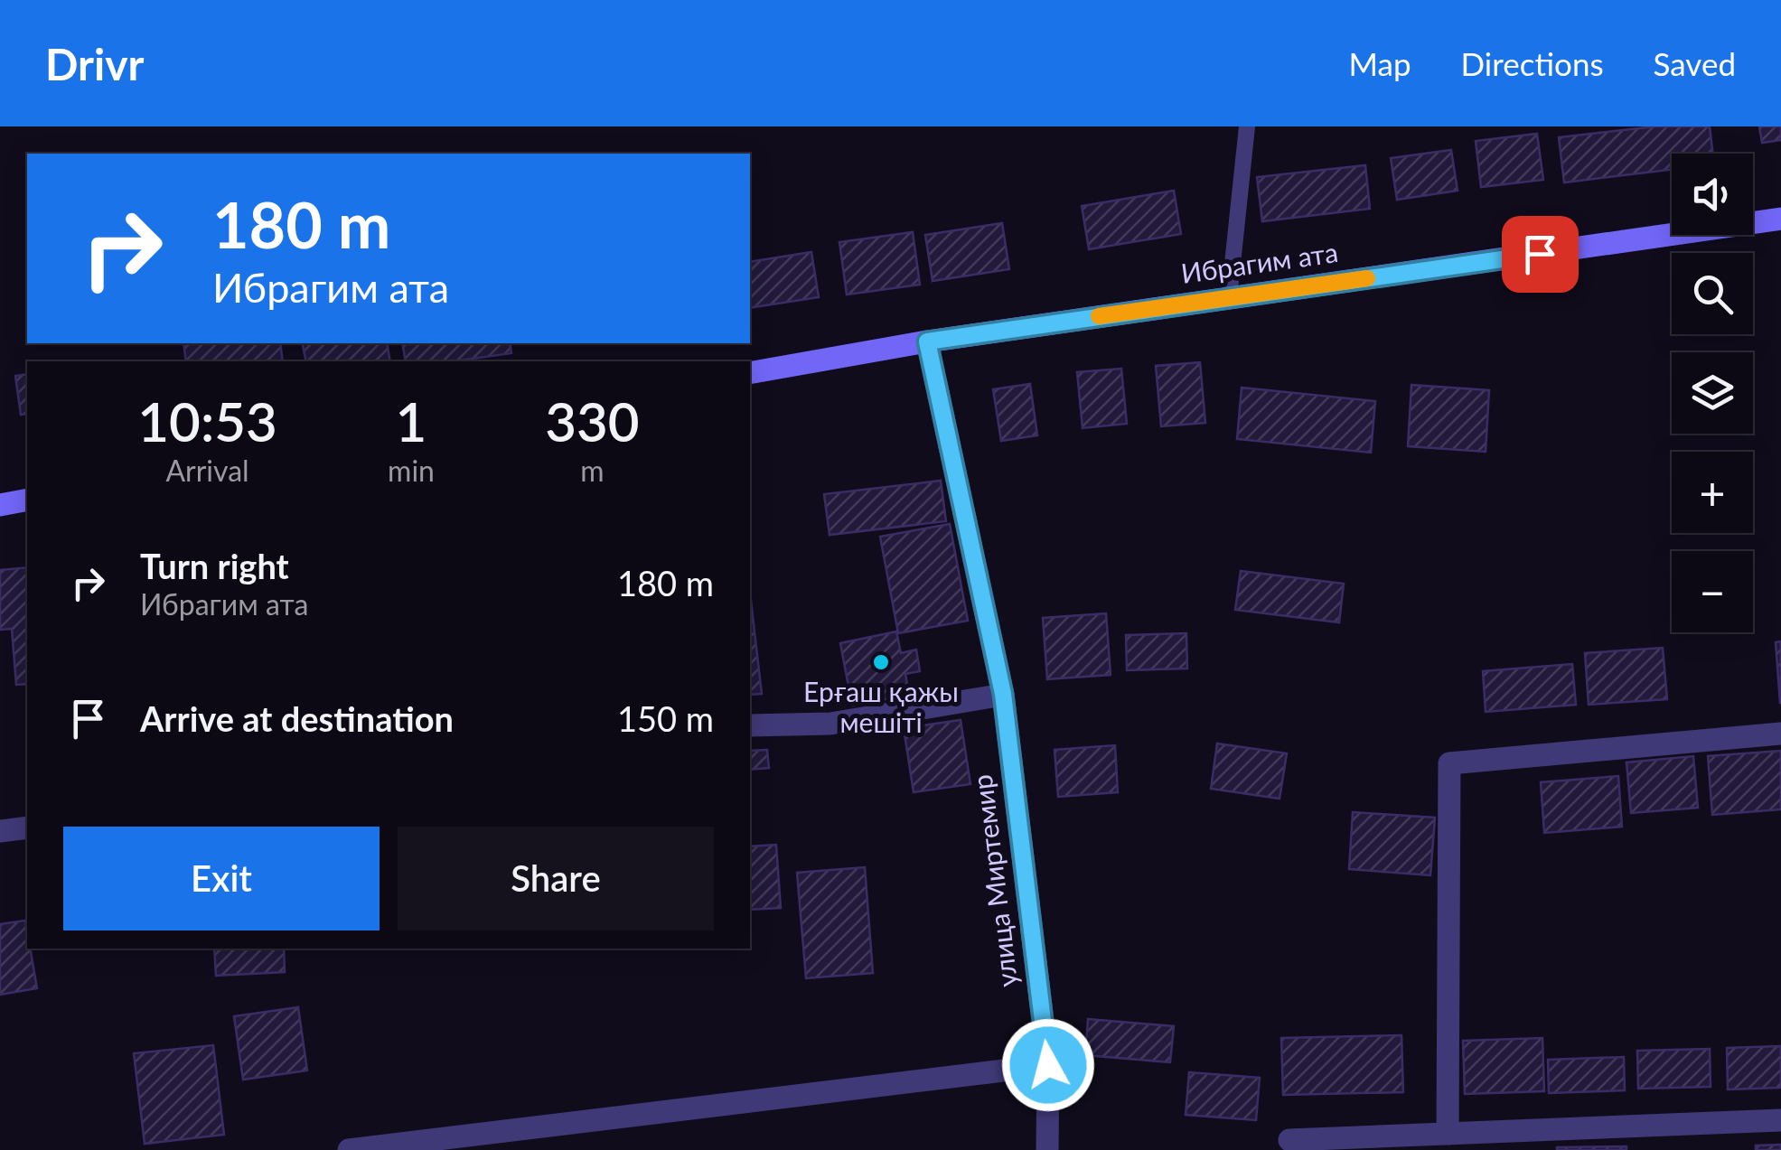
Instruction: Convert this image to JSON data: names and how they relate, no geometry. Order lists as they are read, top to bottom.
{
  "streets": {
    "street": ["Ибрагим ата", "улица Миртемир"]
  },
  "crossings": [
    ["Ибрагим ата", "улица Миртемир"]
  ],
  "places": ["Ерғаш қажы мешіті"],
  "page": {
    "header": "Drivr",
    "nav": ["Map", "Directions", "Saved"],
    "map_buttons": ["+", "−"],
    "turn": ["180 m", "Ибрагим ата"],
    "eta": [
      "10:53",
      "Arrival",
      "1",
      "min",
      "330",
      "m"
    ],
    "list": [
      {
        "name": "Turn right",
        "note": "Ибрагим ата",
        "value": "180 m"
      },
      {
        "name": "Arrive at destination",
        "value": "150 m"
      }
    ],
    "buttons": ["Exit", "Share"]
  }
}
